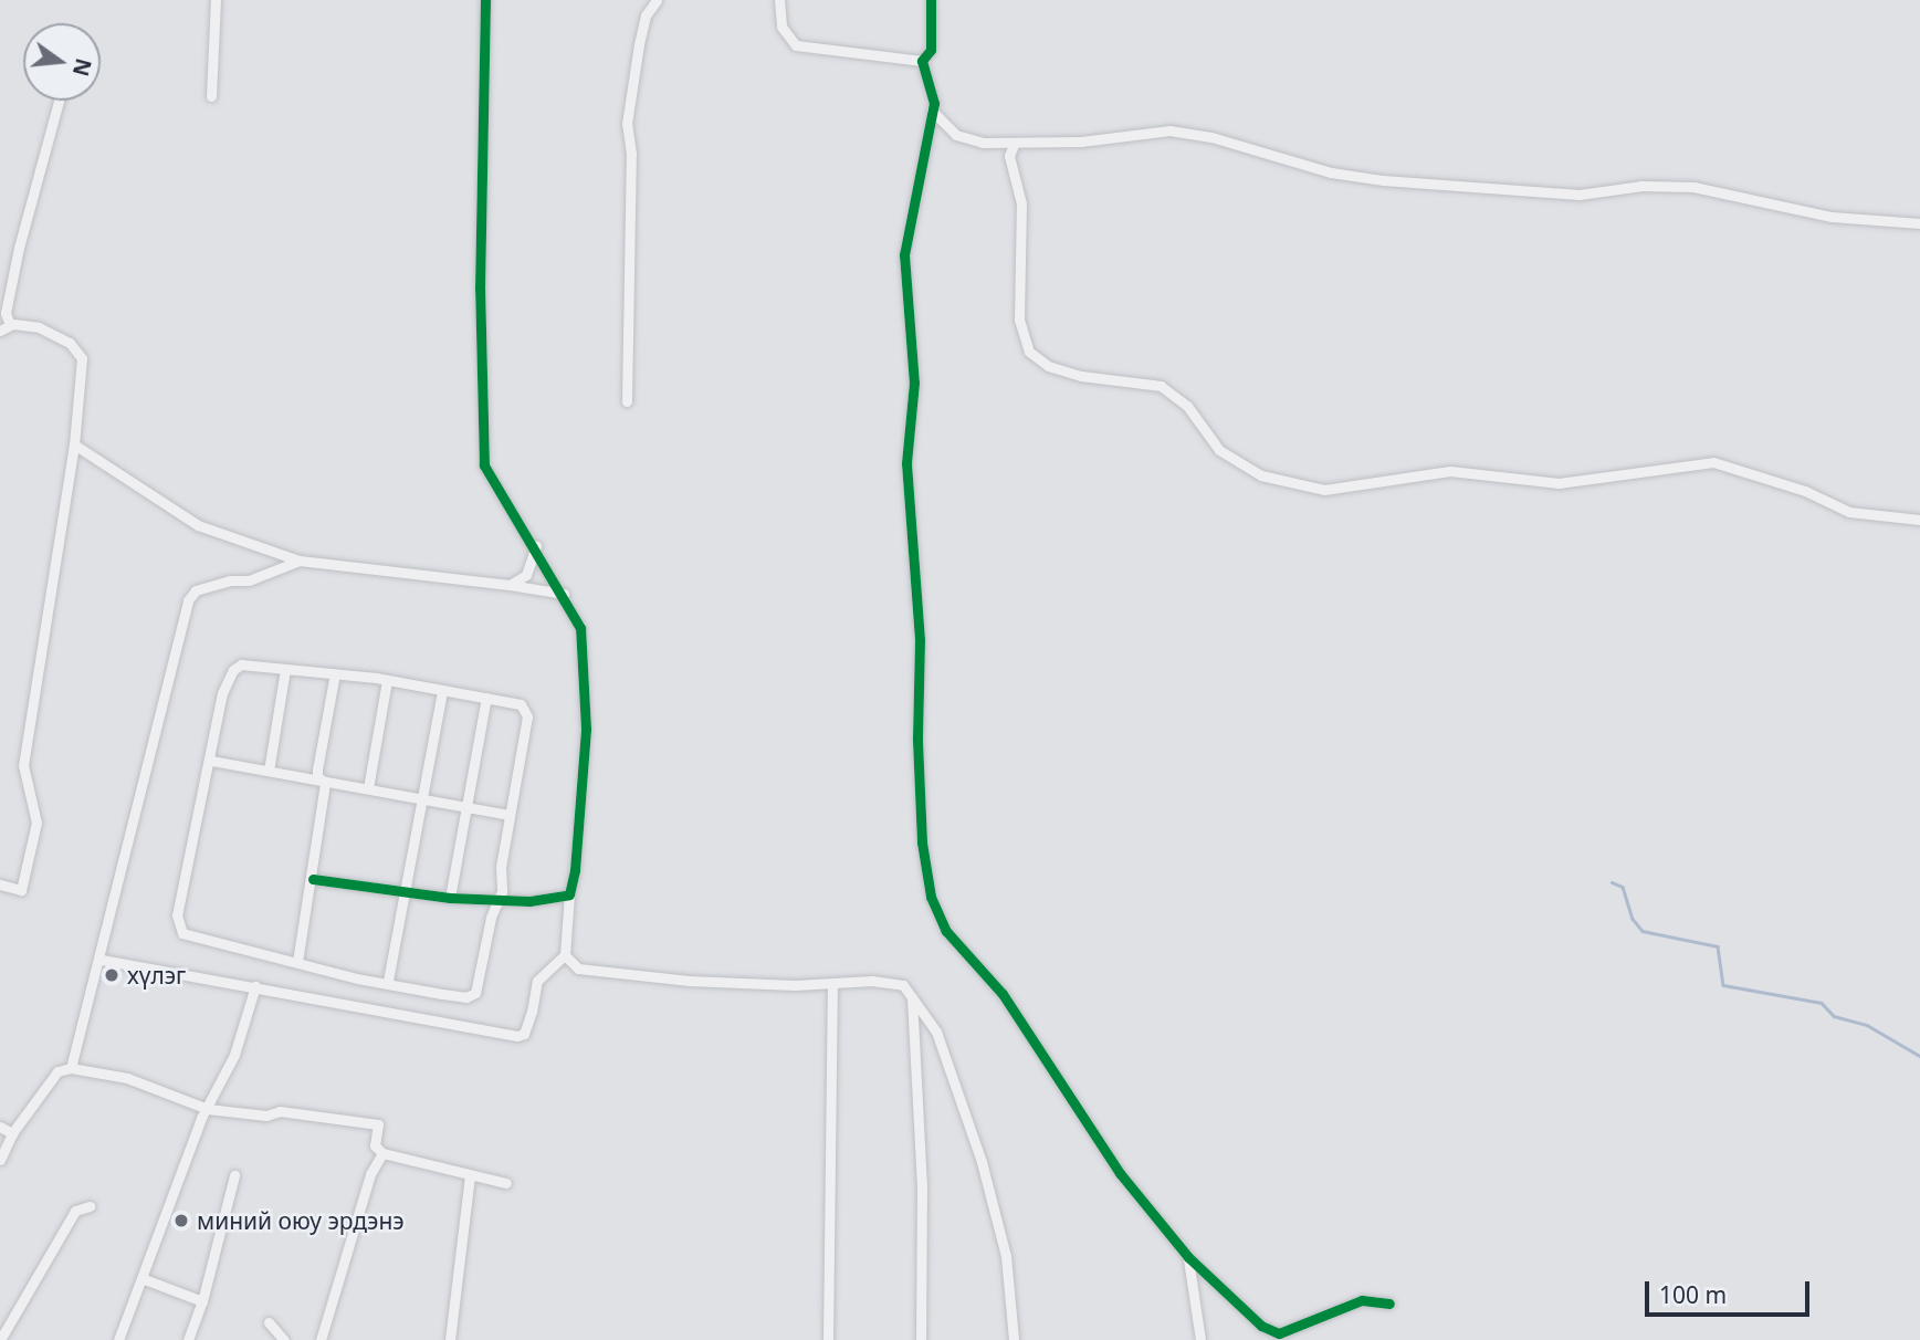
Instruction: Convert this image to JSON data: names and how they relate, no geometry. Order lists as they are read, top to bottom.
{
  "places": ["хүлэг", "миний оюу эрдэнэ"],
  "scale_bar": "100 m",
  "north": "right"
}
